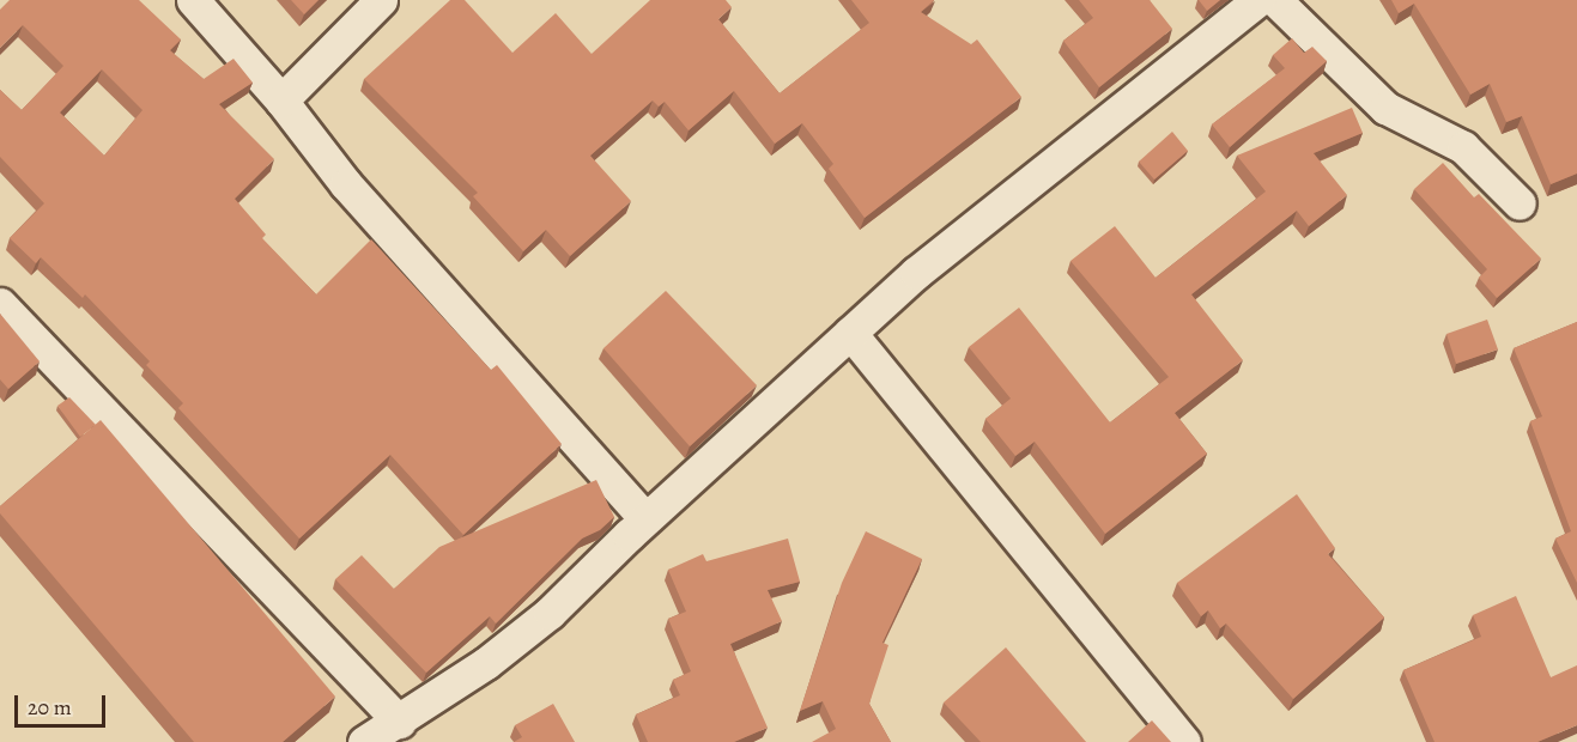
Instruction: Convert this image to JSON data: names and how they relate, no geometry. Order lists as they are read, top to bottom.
{
  "scale_bar": "20 m"
}
